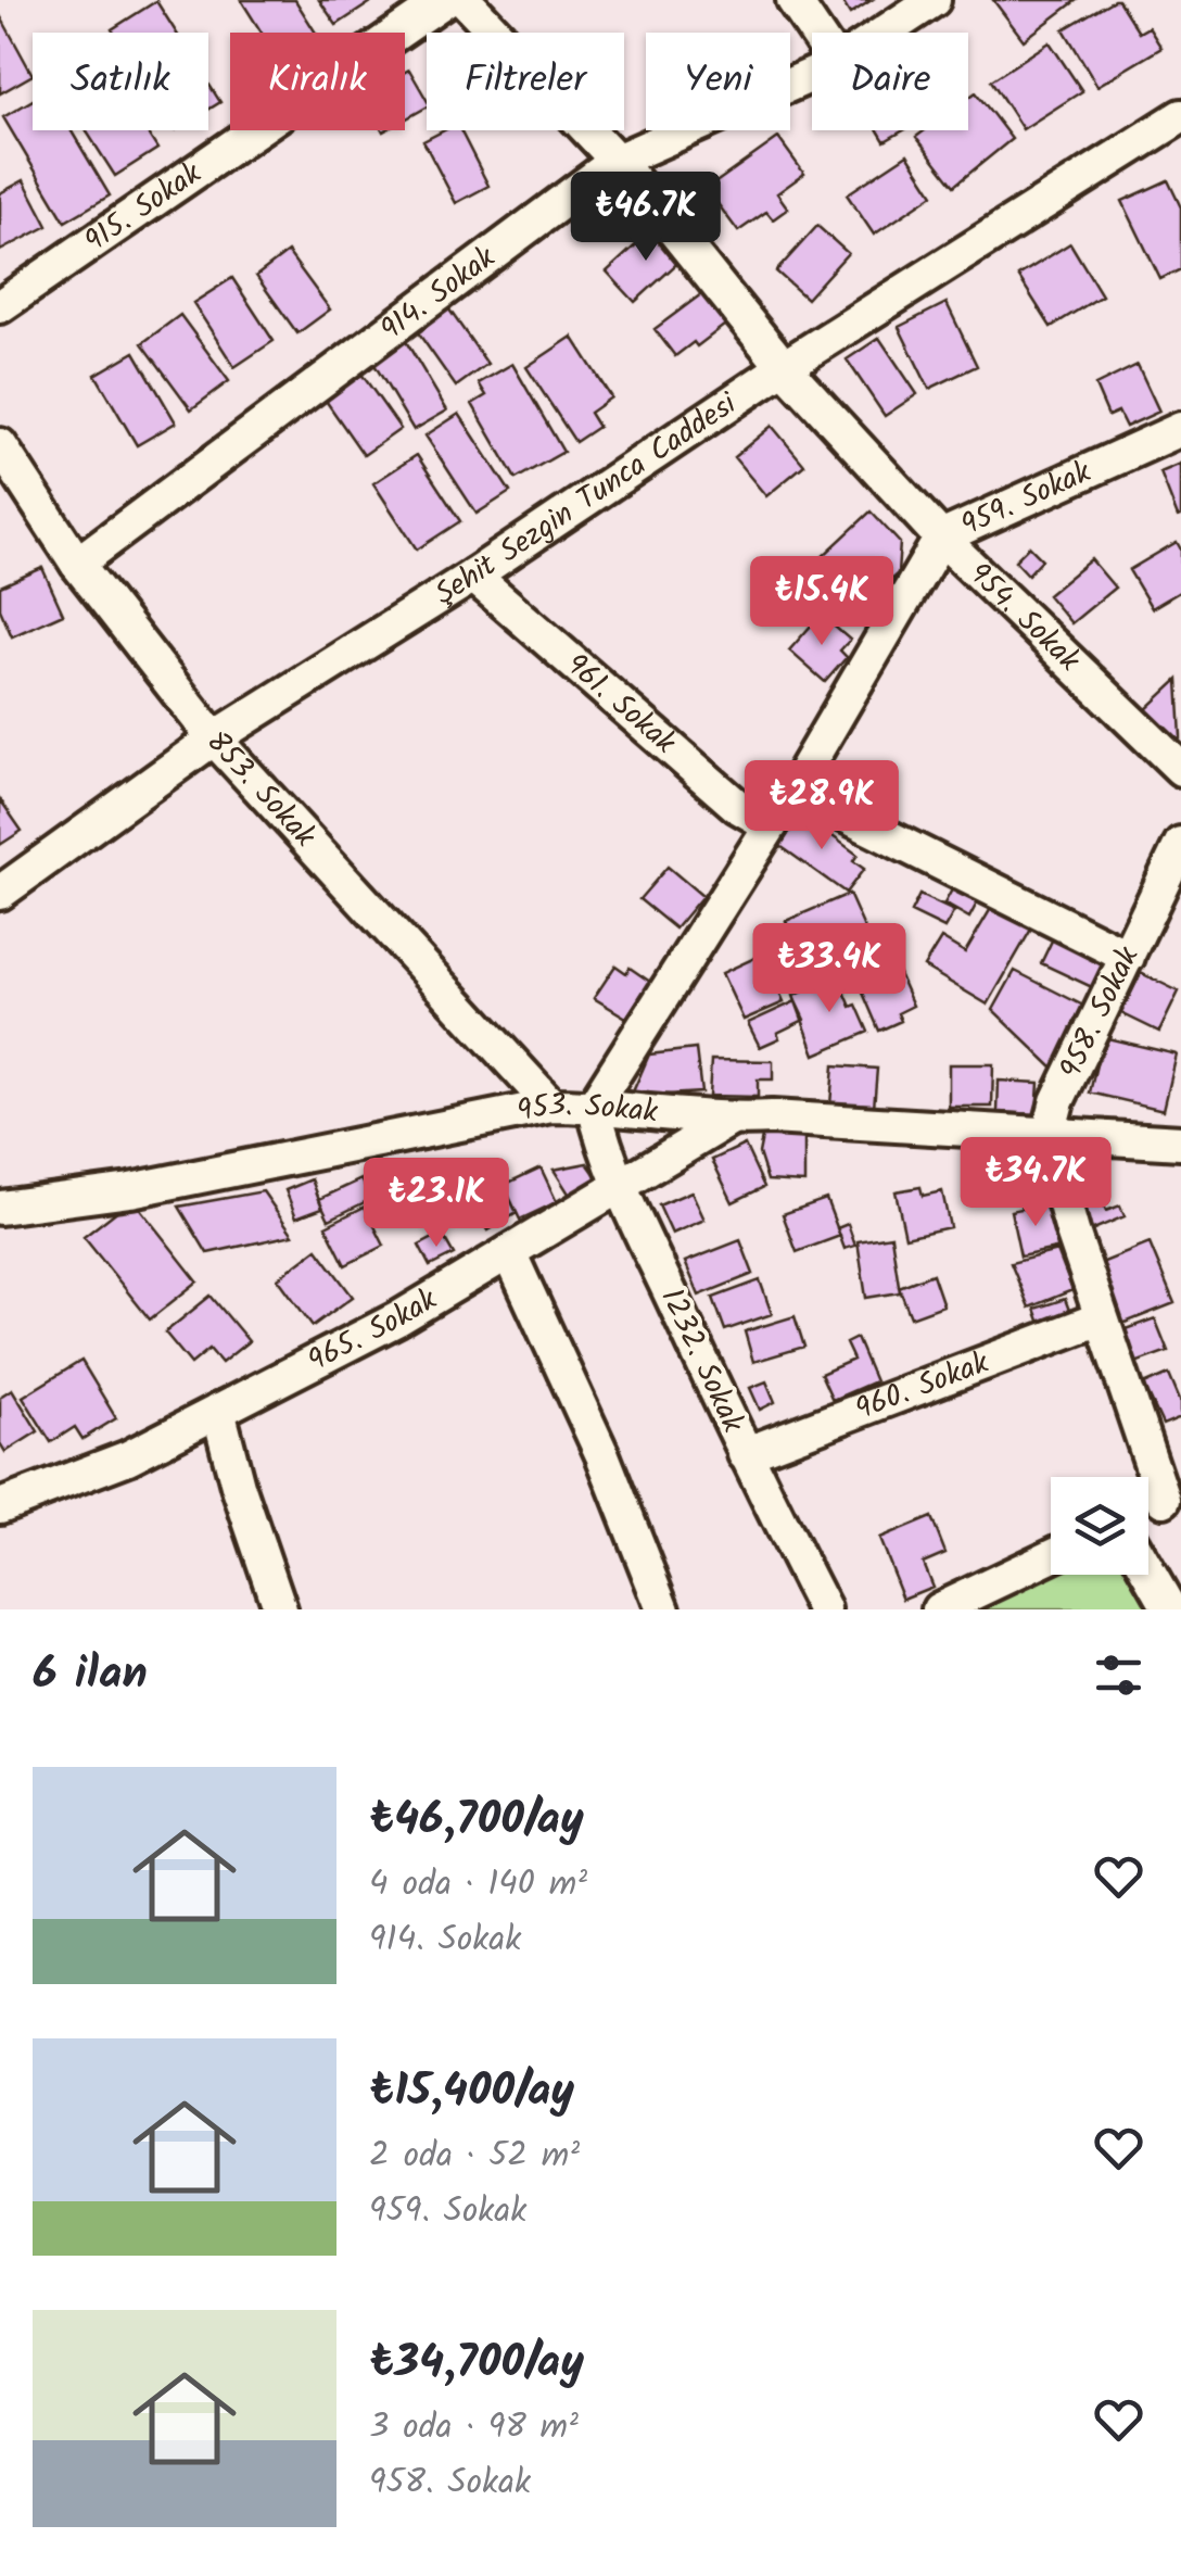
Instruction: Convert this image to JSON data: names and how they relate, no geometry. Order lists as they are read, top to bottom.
{
  "streets": {
    "street": [
      "915. Sokak",
      "914. Sokak",
      "Şehit Sezgin Tunca Caddesi",
      "959. Sokak",
      "954. Sokak",
      "961. Sokak",
      "853. Sokak",
      "958. Sokak",
      "953. Sokak",
      "965. Sokak",
      "1232. Sokak",
      "960. Sokak"
    ]
  },
  "crossings": [
    ["914. Sokak", "954. Sokak"],
    ["914. Sokak", "853. Sokak"],
    ["Şehit Sezgin Tunca Caddesi", "954. Sokak"],
    ["Şehit Sezgin Tunca Caddesi", "961. Sokak"],
    ["Şehit Sezgin Tunca Caddesi", "853. Sokak"],
    ["959. Sokak", "954. Sokak"],
    ["959. Sokak", "961. Sokak"],
    ["959. Sokak", "953. Sokak"],
    ["959. Sokak", "1232. Sokak"],
    ["853. Sokak", "953. Sokak"],
    ["958. Sokak", "953. Sokak"],
    ["953. Sokak", "965. Sokak"],
    ["953. Sokak", "1232. Sokak"],
    ["965. Sokak", "1232. Sokak"],
    ["1232. Sokak", "960. Sokak"]
  ],
  "page": {
    "chip": [
      "Satılık",
      "Kiralık",
      "Filtreler",
      "Yeni",
      "Daire"
    ],
    "price": [
      "₺46.7K",
      "₺15.4K",
      "₺28.9K",
      "₺33.4K",
      "₺34.7K",
      "₺23.1K"
    ],
    "heading": "6 ilan",
    "list": [
      {
        "name": "₺46,700/ay",
        "note": "4 oda · 140 m² · 914. Sokak"
      },
      {
        "name": "₺15,400/ay",
        "note": "2 oda · 52 m² · 959. Sokak"
      },
      {
        "name": "₺34,700/ay",
        "note": "3 oda · 98 m² · 958. Sokak"
      }
    ]
  }
}
